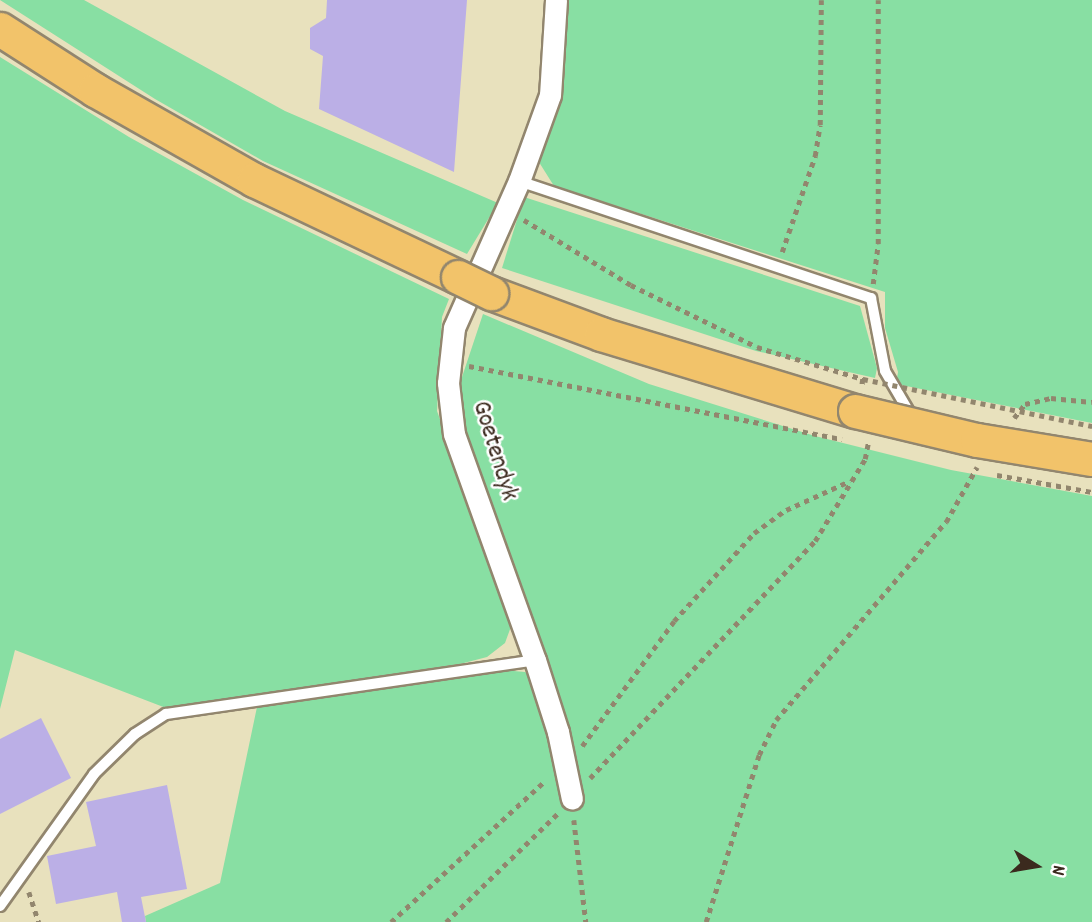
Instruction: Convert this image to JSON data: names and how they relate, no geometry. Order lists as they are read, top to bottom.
{
  "streets": {
    "street": ["Goetendyk"]
  },
  "north": "right"
}
